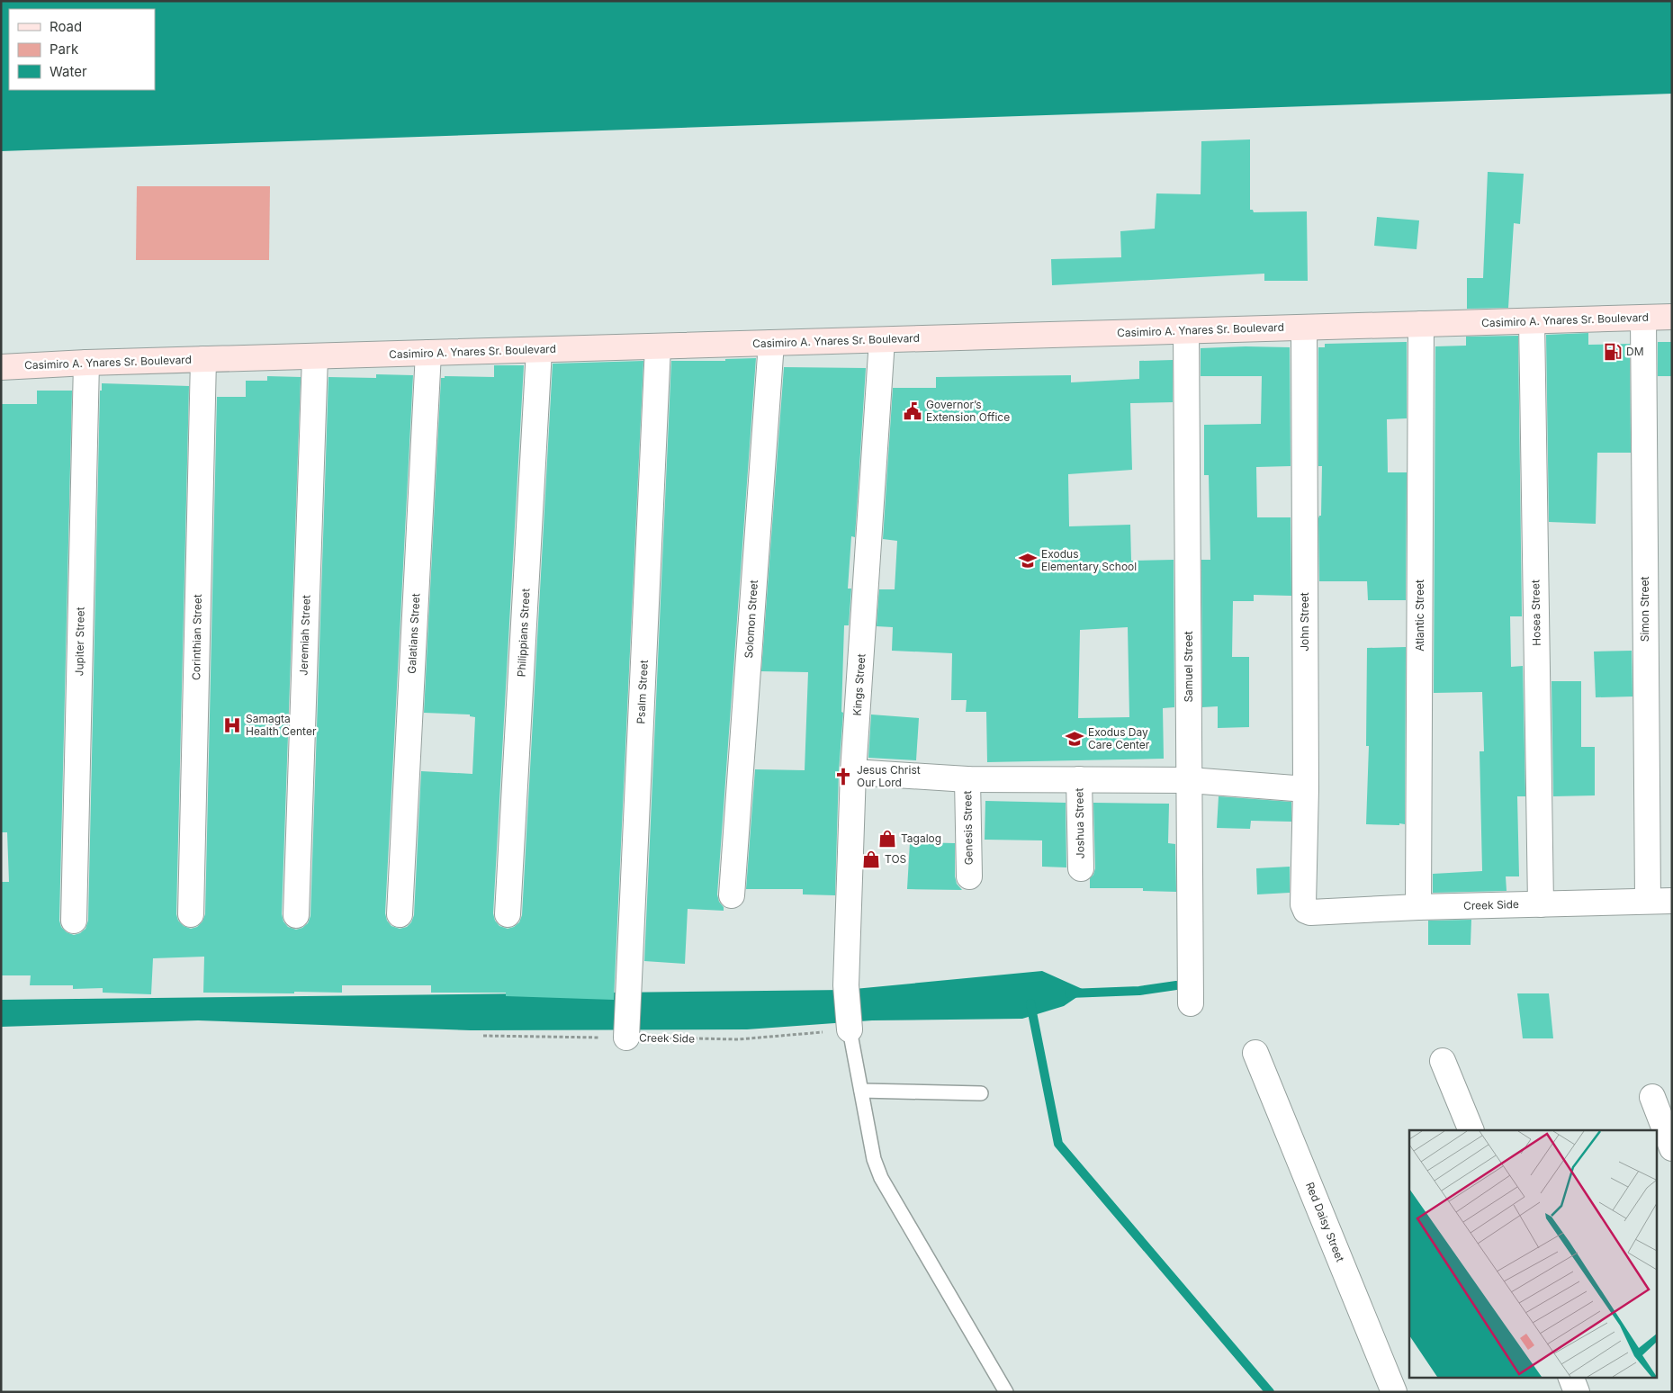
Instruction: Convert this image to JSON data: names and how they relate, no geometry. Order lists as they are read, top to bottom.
{
  "streets": {
    "main road": ["Casimiro A. Ynares Sr. Boulevard"],
    "street": [
      "Simon Street",
      "Hosea Street",
      "Atlantic Street",
      "Solomon Street",
      "John Street",
      "Philippians Street",
      "Galatians Street",
      "Jeremiah Street",
      "Corinthian Street",
      "Jupiter Street",
      "Samuel Street",
      "Kings Street",
      "Psalm Street",
      "Joshua Street",
      "Genesis Street",
      "Creek Side",
      "Red Daisy Street"
    ]
  },
  "crossings": [
    ["Casimiro A. Ynares Sr. Boulevard", "Simon Street"],
    ["Casimiro A. Ynares Sr. Boulevard", "Hosea Street"],
    ["Casimiro A. Ynares Sr. Boulevard", "Atlantic Street"],
    ["Casimiro A. Ynares Sr. Boulevard", "Solomon Street"],
    ["Casimiro A. Ynares Sr. Boulevard", "John Street"],
    ["Casimiro A. Ynares Sr. Boulevard", "Philippians Street"],
    ["Casimiro A. Ynares Sr. Boulevard", "Galatians Street"],
    ["Casimiro A. Ynares Sr. Boulevard", "Jeremiah Street"],
    ["Casimiro A. Ynares Sr. Boulevard", "Corinthian Street"],
    ["Casimiro A. Ynares Sr. Boulevard", "Jupiter Street"],
    ["Casimiro A. Ynares Sr. Boulevard", "Samuel Street"],
    ["Casimiro A. Ynares Sr. Boulevard", "Kings Street"],
    ["Casimiro A. Ynares Sr. Boulevard", "Psalm Street"],
    ["Simon Street", "Creek Side"],
    ["Hosea Street", "Creek Side"],
    ["Atlantic Street", "Creek Side"],
    ["John Street", "Creek Side"],
    ["Kings Street", "Creek Side"],
    ["Psalm Street", "Creek Side"]
  ],
  "places": {
    "fuel station": ["DM"],
    "public building": ["Governor’s Extension Office"],
    "school or university": ["Exodus Elementary School", "Exodus Day Care Center"],
    "hospital": ["Samagta Health Center"],
    "church": ["Jesus Christ Our Lord"],
    "shop": ["Tagalog", "TOS"]
  },
  "legend": ["Road", "Park", "Water"]
}
